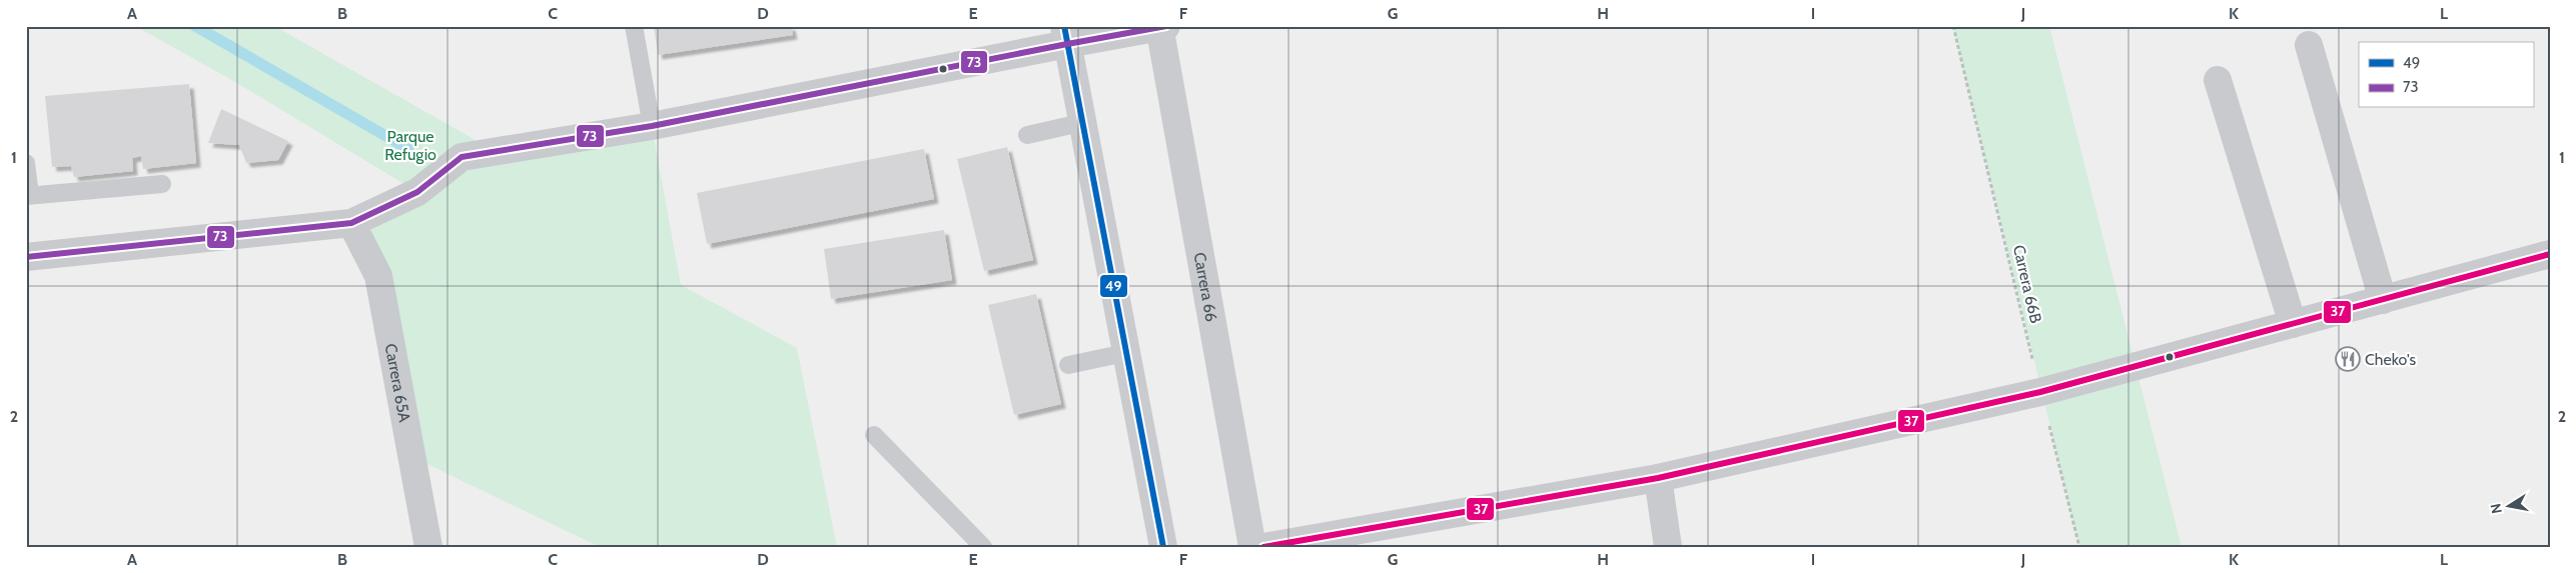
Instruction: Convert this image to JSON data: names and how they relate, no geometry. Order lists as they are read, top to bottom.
{
  "streets": {
    "main road": ["Carrera 66"],
    "street": ["Carrera 65A"],
    "path": ["Carrera 66B"]
  },
  "parks": ["Parque Refugio"],
  "places": {
    "restaurant": ["Cheko's"]
  },
  "lines": ["transit line 49", "transit line 73", "transit line 37"],
  "legend": ["49", "73"],
  "north": "left",
  "grid": {
    "columns": [
      "A",
      "B",
      "C",
      "D",
      "E",
      "F",
      "G",
      "H",
      "I",
      "J",
      "K",
      "L"
    ],
    "rows": ["1", "2"]
  }
}
